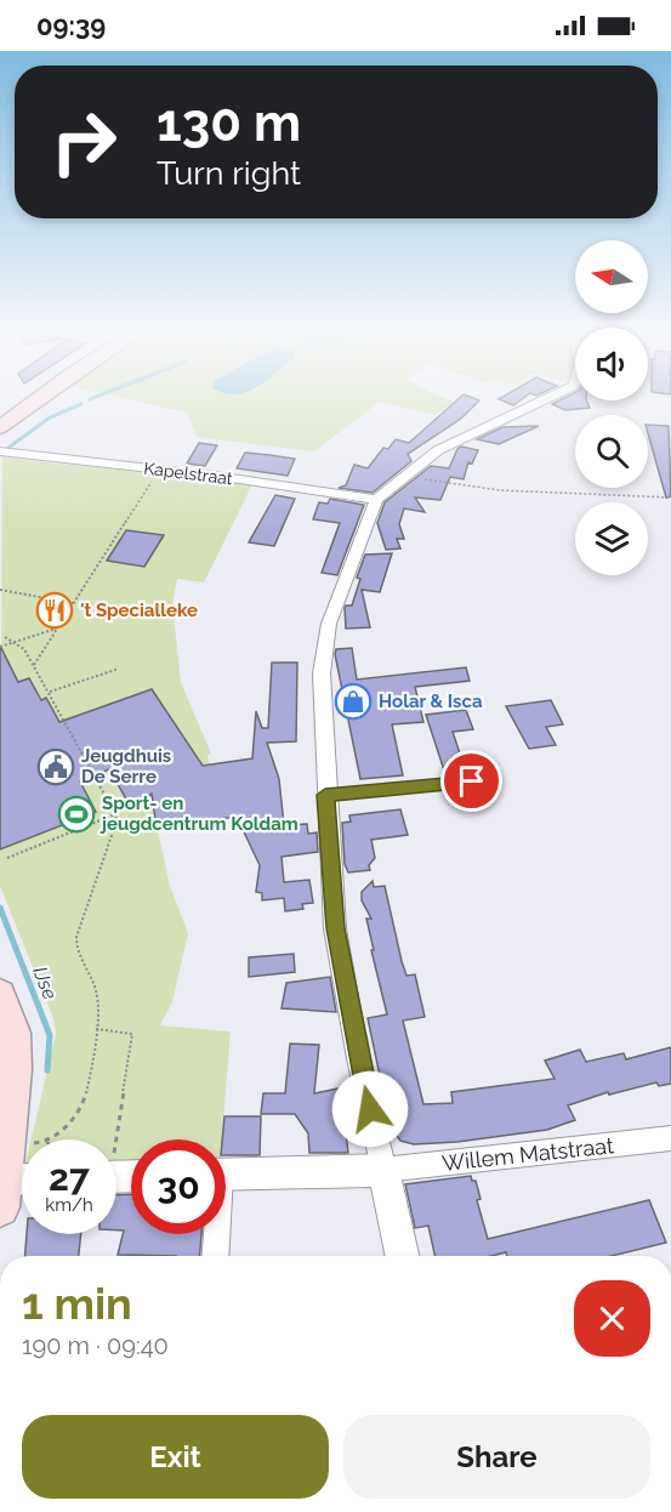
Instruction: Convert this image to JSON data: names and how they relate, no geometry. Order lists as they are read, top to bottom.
{
  "streets": {
    "street": ["Kapelstraat", "Willem Matstraat"]
  },
  "water": ["IJse"],
  "places": {
    "restaurant": ["'t Specialleke"],
    "shop": ["Holar & Isca"],
    "public building": ["Jeugdhuis De Serre"],
    "sports": ["Sport- en jeugdcentrum Koldam"]
  },
  "north": "left",
  "page": {
    "status": "09:39",
    "turn": ["130 m", "Turn right"],
    "speed": "27 km/h",
    "limit": "30",
    "heading": ["1 min", "190 m · 09:40"],
    "buttons": ["Exit", "Share"]
  }
}
